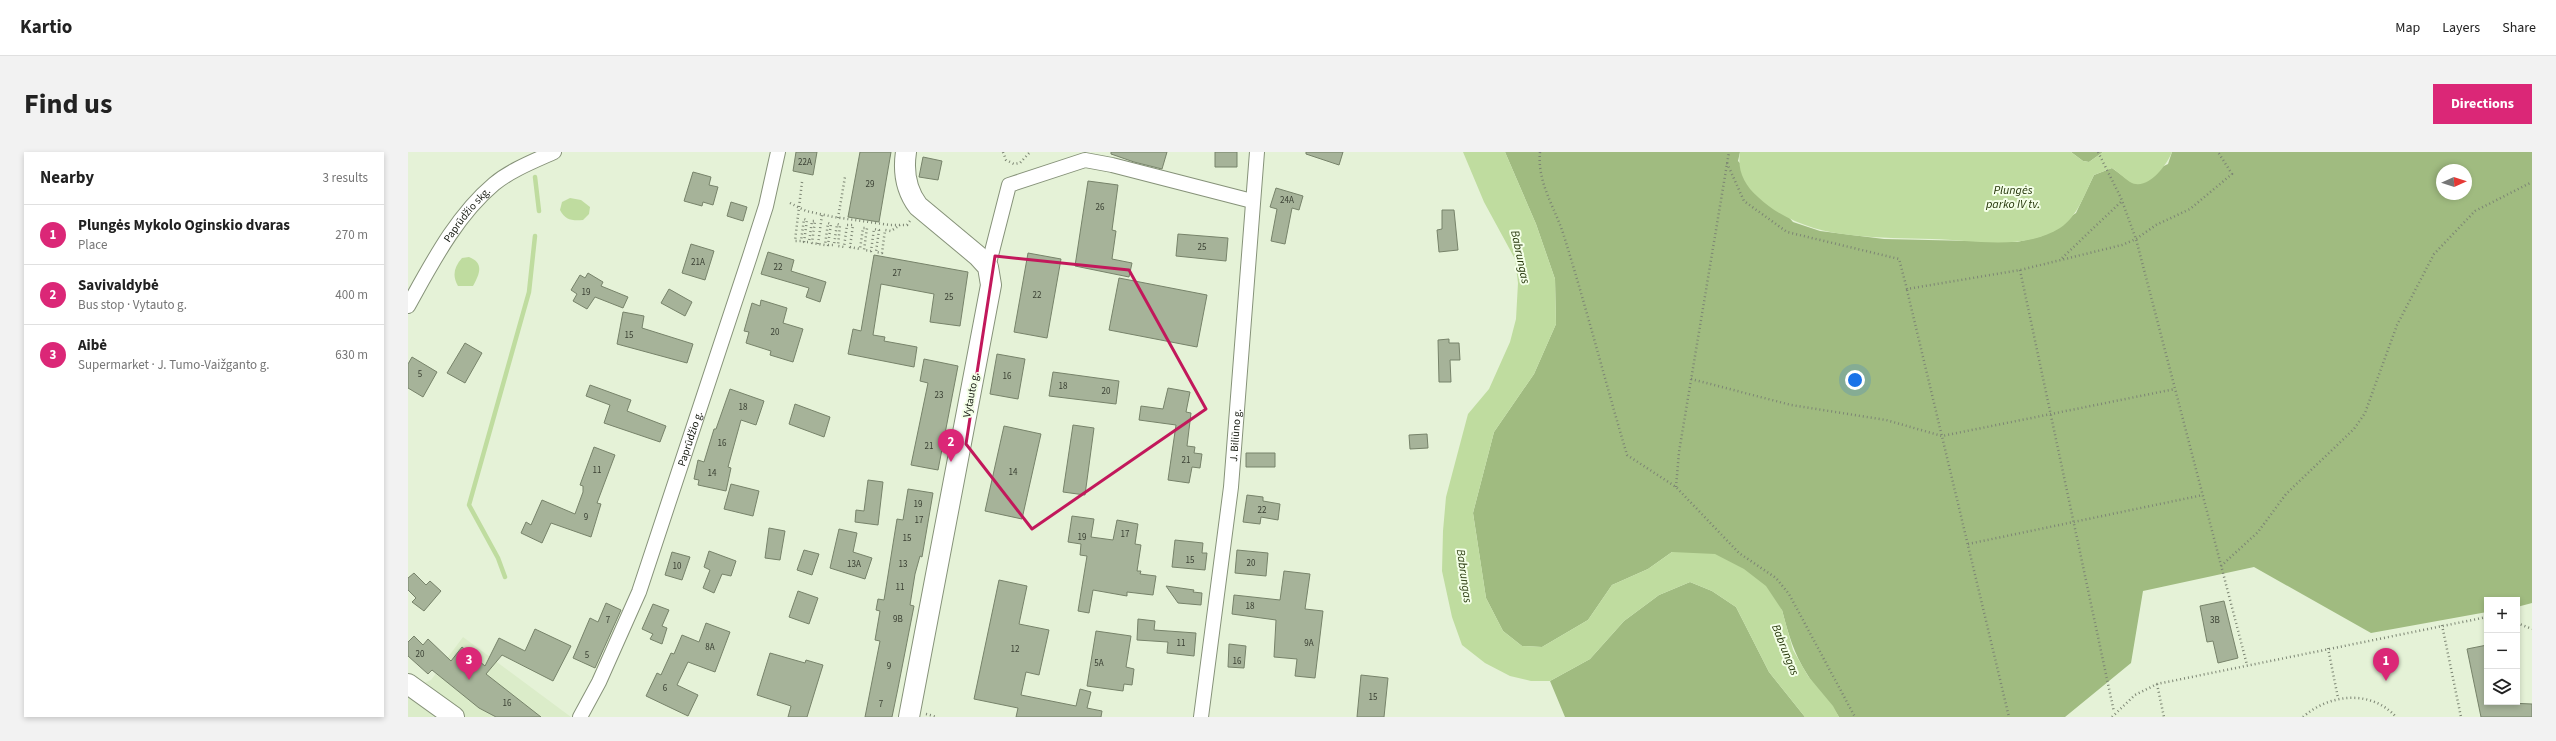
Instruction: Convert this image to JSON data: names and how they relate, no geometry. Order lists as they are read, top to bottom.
{
  "streets": {
    "main road": ["Vytauto g."],
    "street": ["Paprūdžio skg.", "J. Biliūno g.", "Paprūdžio g."]
  },
  "water": ["Plungės parko IV tv.", "Babrungas"],
  "house_numbers": [
    "22A",
    "29",
    "24A",
    "26",
    "25",
    "21A",
    "22",
    "27",
    "19",
    "22",
    "25",
    "20",
    "15",
    "5",
    "16",
    "18",
    "20",
    "23",
    "18",
    "16",
    "21",
    "21",
    "11",
    "14",
    "14",
    "19",
    "22",
    "9",
    "17",
    "17",
    "19",
    "15",
    "15",
    "20",
    "13A",
    "13",
    "10",
    "11",
    "18",
    "9B",
    "7",
    "3B",
    "11",
    "9A",
    "8A",
    "12",
    "20",
    "5",
    "16",
    "5A",
    "9",
    "6",
    "15",
    "16",
    "7"
  ],
  "north": "right",
  "page": {
    "header": "Kartio",
    "nav": ["Map", "Layers", "Share"],
    "title": "Find us",
    "buttons": "Directions",
    "heading": ["Nearby", "3 results"],
    "list": [
      {
        "mark": "1",
        "name": "Plungės Mykolo Oginskio dvaras",
        "note": "Place",
        "value": "270 m"
      },
      {
        "mark": "2",
        "name": "Savivaldybė",
        "note": "Bus stop · Vytauto g.",
        "value": "400 m"
      },
      {
        "mark": "3",
        "name": "Aibė",
        "note": "Supermarket · J. Tumo-Vaižganto g.",
        "value": "630 m"
      }
    ],
    "pins": ["2", "3", "1"],
    "map_buttons": ["+", "−"]
  }
}
